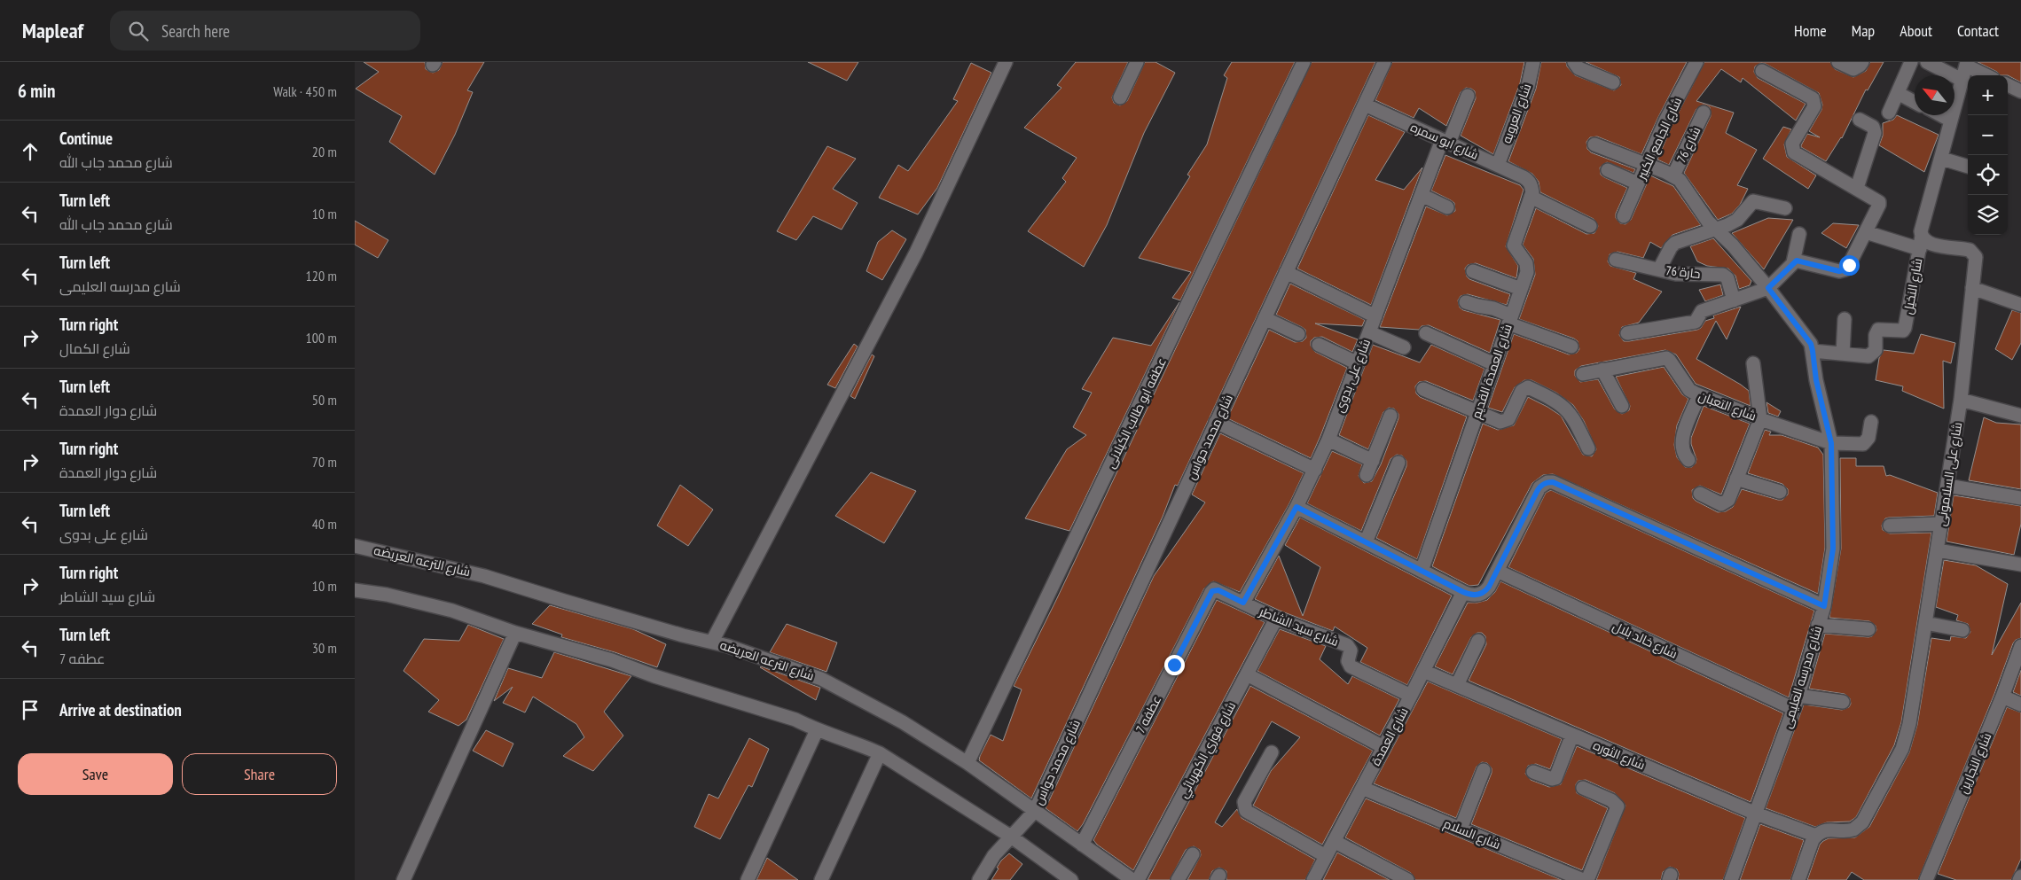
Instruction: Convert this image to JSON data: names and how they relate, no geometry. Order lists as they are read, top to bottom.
{
  "streets": {
    "street": [
      "شارع العروبه",
      "شارع الجامع الكبير",
      "شارع ابو سمره",
      "شارع 76",
      "حارة 76",
      "شارع النخيل",
      "شارع العمدة القديم",
      "شارع على بدوى",
      "شارع التعبان",
      "عطفه ابو طالب الكيلانى",
      "شارع محمد حواس",
      "شارع على السلامونى",
      "شارع الترعه العريضه",
      "شارع سيد الشاطر",
      "شارع خالد بلال",
      "شارع مدرسه العليمى",
      "عطفه 7",
      "شارع العمدة",
      "شارع فوزي الكهربائي",
      "شارع الثوره",
      "شارع النجارين",
      "شارع السلام"
    ]
  },
  "crossings": [
    ["شارع العروبه", "شارع ابو سمره"],
    ["شارع الجامع الكبير", "شارع مدرسه العليمى"],
    ["شارع ابو سمره", "شارع العمدة القديم"],
    ["شارع ابو سمره", "شارع على بدوى"],
    ["شارع ابو سمره", "شارع محمد حواس"],
    ["شارع 76", "شارع مدرسه العليمى"],
    ["شارع النخيل", "شارع على السلامونى"],
    ["شارع النخيل", "شارع مدرسه العليمى"],
    ["شارع على بدوى", "شارع سيد الشاطر"],
    ["شارع التعبان", "شارع مدرسه العليمى"],
    ["عطفه ابو طالب الكيلانى", "شارع الترعه العريضه"],
    ["شارع محمد حواس", "شارع الترعه العريضه"],
    ["شارع على السلامونى", "شارع الثوره"],
    ["شارع الترعه العريضه", "عطفه 7"],
    ["شارع سيد الشاطر", "عطفه 7"],
    ["شارع سيد الشاطر", "شارع العمدة"],
    ["شارع سيد الشاطر", "شارع فوزي الكهربائي"],
    ["شارع خالد بلال", "شارع مدرسه العليمى"],
    ["شارع مدرسه العليمى", "شارع الثوره"],
    ["شارع العمدة", "شارع الثوره"],
    ["شارع العمدة", "شارع السلام"]
  ],
  "north": "top left",
  "page": {
    "header": "Mapleaf",
    "search": "Search here",
    "nav": [
      "Home",
      "Map",
      "About",
      "Contact"
    ],
    "heading": ["6 min", "Walk · 450 m"],
    "map_buttons": ["+", "−"],
    "list": [
      ["Continue", "شارع محمد جاب الله", "20 m"],
      ["Turn left", "شارع محمد جاب الله", "10 m"],
      ["Turn left", "شارع مدرسه العليمى", "120 m"],
      ["Turn right", "شارع الكمال", "100 m"],
      ["Turn left", "شارع دوار العمدة", "50 m"],
      ["Turn right", "شارع دوار العمدة", "70 m"],
      ["Turn left", "شارع على بدوى", "40 m"],
      ["Turn right", "شارع سيد الشاطر", "10 m"],
      ["Turn left", "عطفه 7", "30 m"],
      "Arrive at destination"
    ],
    "buttons": ["Save", "Share"]
  }
}
